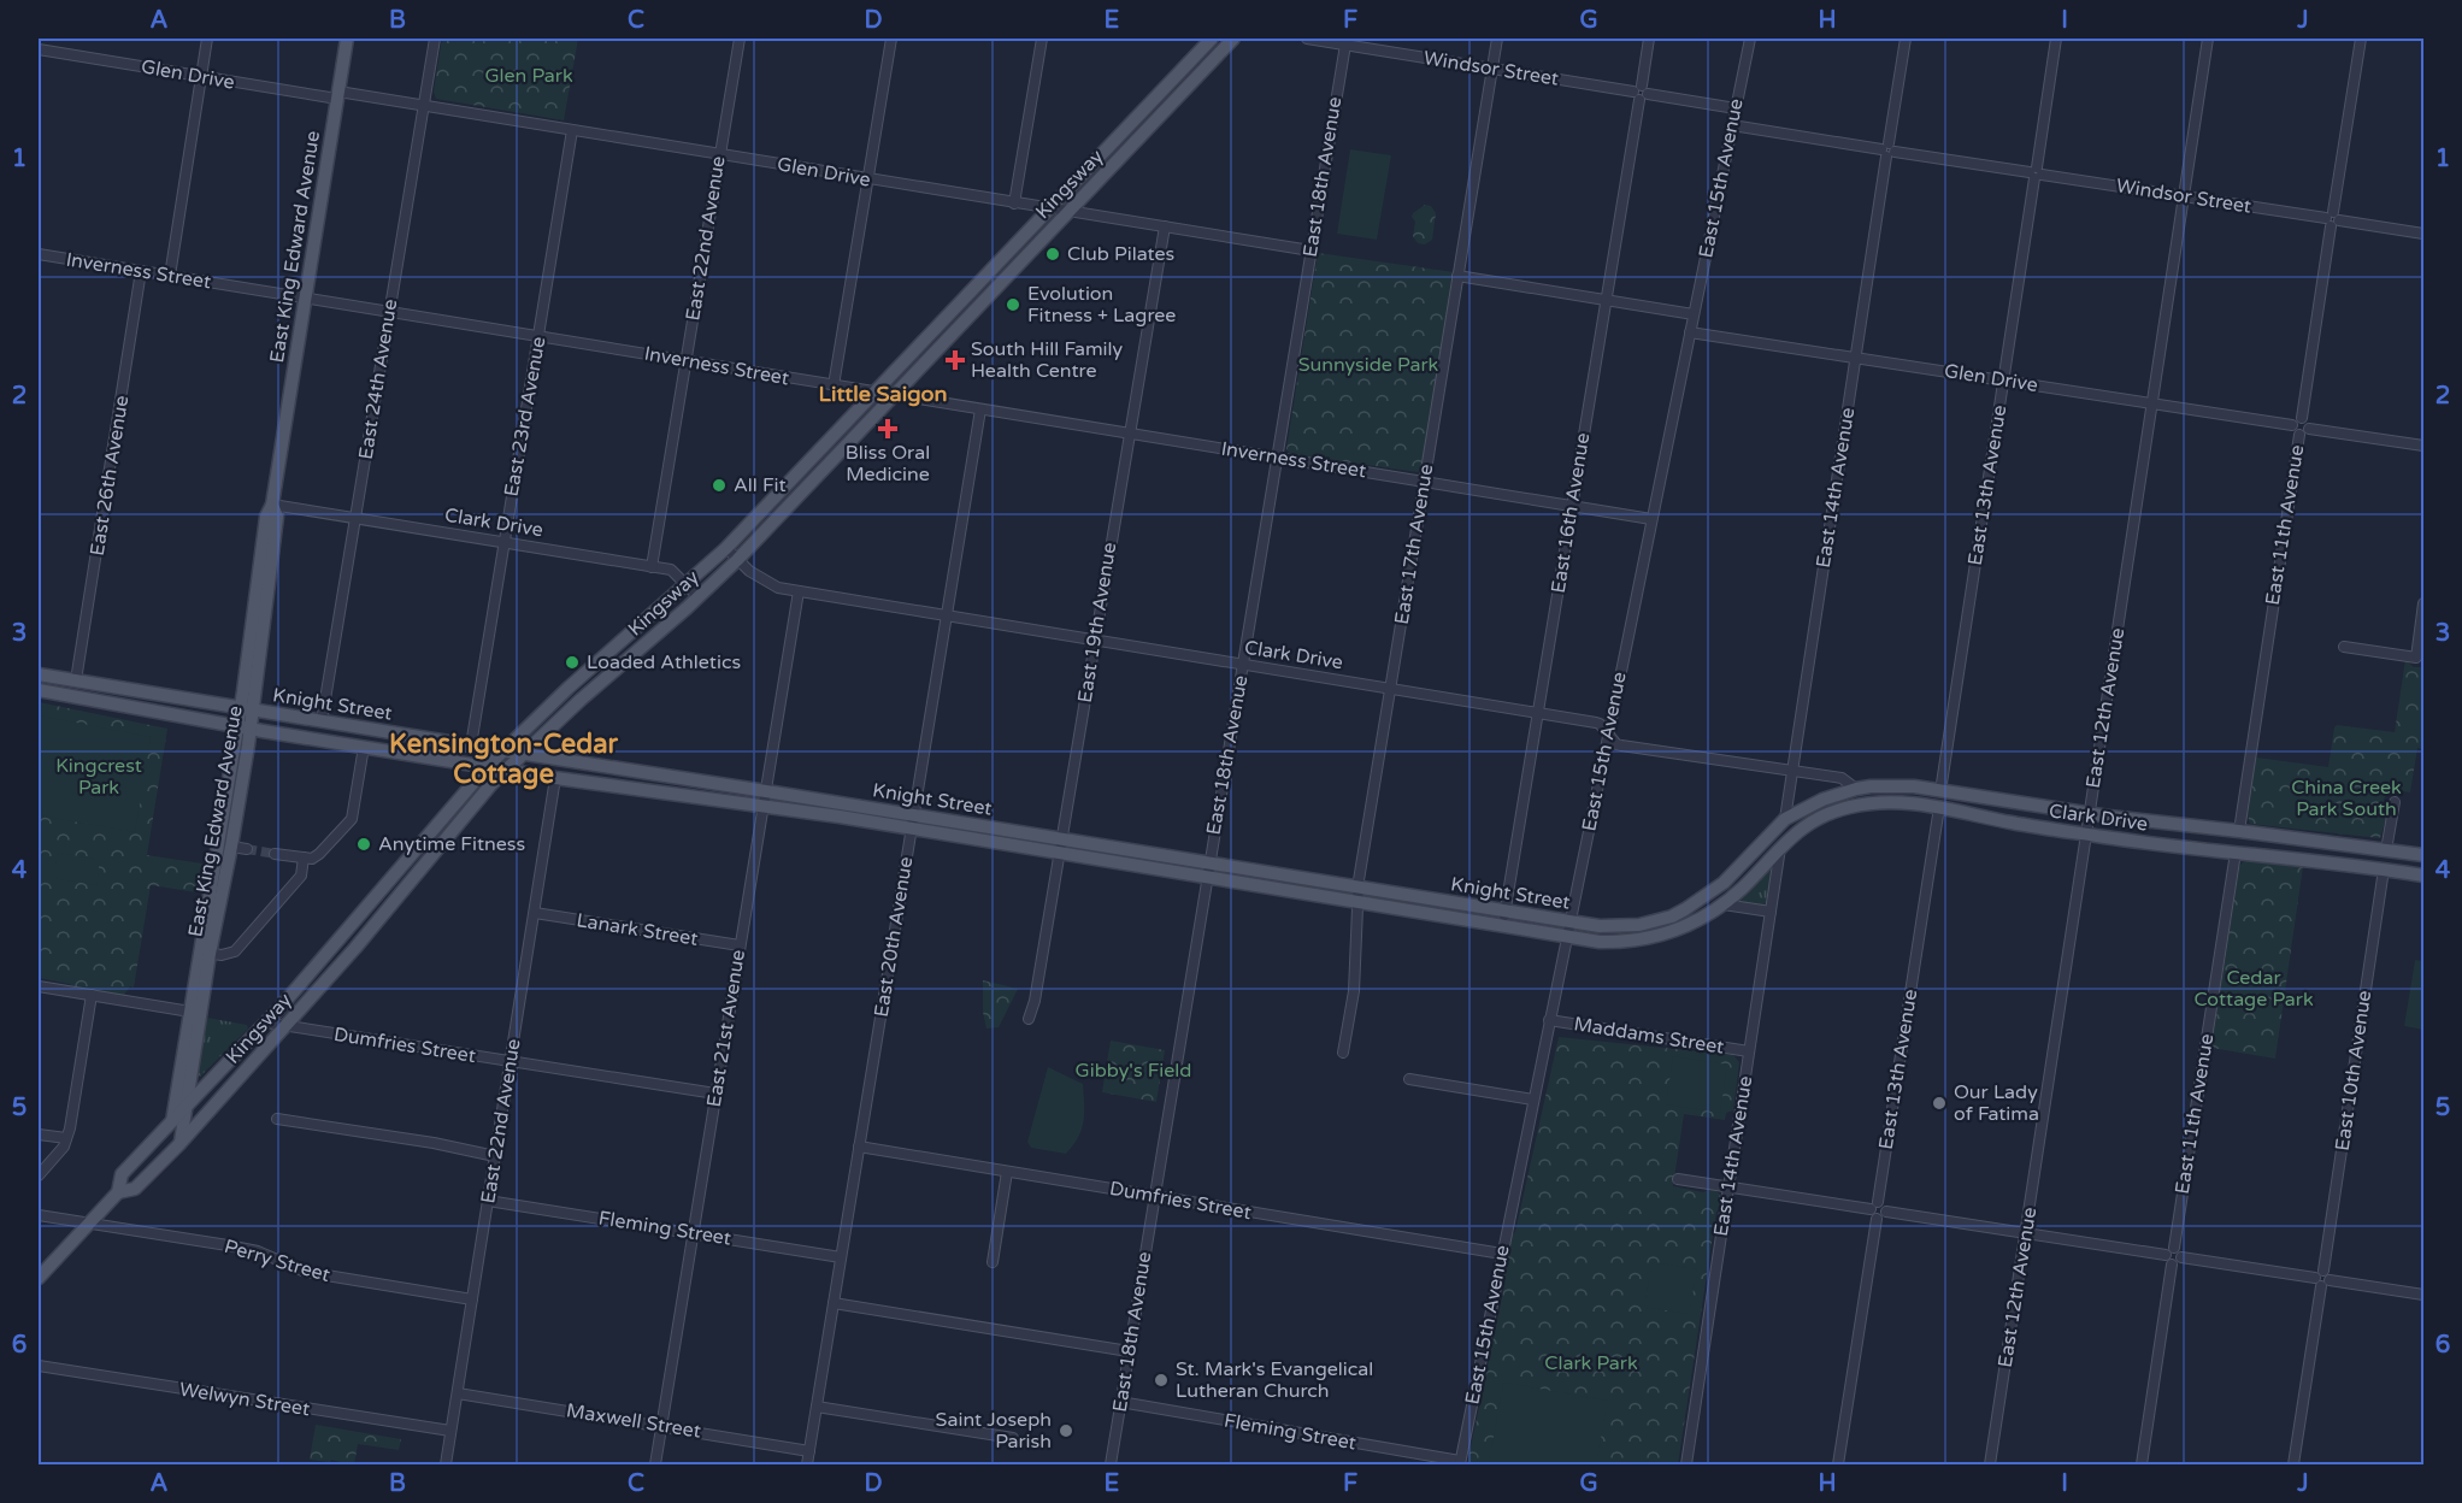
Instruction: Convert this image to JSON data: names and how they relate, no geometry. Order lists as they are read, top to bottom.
{
  "streets": {
    "main road": [
      "Kingsway",
      "East King Edward Avenue",
      "Clark Drive",
      "Knight Street"
    ],
    "street": [
      "Windsor Street",
      "Glen Drive",
      "East 18th Avenue",
      "East 15th Avenue",
      "East 22nd Avenue",
      "Inverness Street",
      "East 24th Avenue",
      "East 23rd Avenue",
      "East 26th Avenue",
      "East 13th Avenue",
      "East 14th Avenue",
      "East 16th Avenue",
      "East 11th Avenue",
      "East 17th Avenue",
      "East 19th Avenue",
      "East 12th Avenue",
      "Lanark Street",
      "East 20th Avenue",
      "East 21st Avenue",
      "Maddams Street",
      "Dumfries Street",
      "East 10th Avenue",
      "Fleming Street",
      "Perry Street",
      "Welwyn Street",
      "Maxwell Street"
    ]
  },
  "crossings": [
    ["Windsor Street", "East 18th Avenue"],
    ["Windsor Street", "East 15th Avenue"],
    ["Windsor Street", "East 13th Avenue"],
    ["Windsor Street", "East 14th Avenue"],
    ["Windsor Street", "East 16th Avenue"],
    ["Windsor Street", "East 11th Avenue"],
    ["Windsor Street", "East 17th Avenue"],
    ["Windsor Street", "East 12th Avenue"],
    ["Glen Drive", "East 18th Avenue"],
    ["Glen Drive", "East 15th Avenue"],
    ["Glen Drive", "Kingsway"],
    ["Glen Drive", "East 22nd Avenue"],
    ["Glen Drive", "East King Edward Avenue"],
    ["Glen Drive", "East 24th Avenue"],
    ["Glen Drive", "East 23rd Avenue"],
    ["Glen Drive", "East 13th Avenue"],
    ["Glen Drive", "East 14th Avenue"],
    ["Glen Drive", "East 11th Avenue"],
    ["Glen Drive", "East 19th Avenue"],
    ["Glen Drive", "East 12th Avenue"],
    ["East 18th Avenue", "Inverness Street"],
    ["East 18th Avenue", "Clark Drive"],
    ["East 18th Avenue", "Knight Street"],
    ["East 18th Avenue", "Dumfries Street"],
    ["East 18th Avenue", "Fleming Street"],
    ["East 15th Avenue", "Inverness Street"],
    ["East 15th Avenue", "Clark Drive"],
    ["East 15th Avenue", "Knight Street"],
    ["East 15th Avenue", "Maddams Street"],
    ["East 15th Avenue", "Dumfries Street"],
    ["East 15th Avenue", "Fleming Street"],
    ["Kingsway", "East King Edward Avenue"],
    ["Kingsway", "Inverness Street"],
    ["Kingsway", "Clark Drive"],
    ["Kingsway", "Knight Street"],
    ["Kingsway", "Dumfries Street"],
    ["Kingsway", "Perry Street"],
    ["East 22nd Avenue", "Inverness Street"],
    ["East 22nd Avenue", "Clark Drive"],
    ["East 22nd Avenue", "Knight Street"],
    ["East 22nd Avenue", "Lanark Street"],
    ["East 22nd Avenue", "Dumfries Street"],
    ["East 22nd Avenue", "Fleming Street"],
    ["East 22nd Avenue", "Perry Street"],
    ["East 22nd Avenue", "Welwyn Street"],
    ["East 22nd Avenue", "Maxwell Street"],
    ["East King Edward Avenue", "Inverness Street"],
    ["East King Edward Avenue", "Clark Drive"],
    ["East King Edward Avenue", "Knight Street"],
    ["Inverness Street", "East 24th Avenue"],
    ["Inverness Street", "East 23rd Avenue"],
    ["Inverness Street", "East 26th Avenue"],
    ["Inverness Street", "East 16th Avenue"],
    ["Inverness Street", "East 17th Avenue"],
    ["Inverness Street", "East 19th Avenue"],
    ["Inverness Street", "East 20th Avenue"],
    ["East 24th Avenue", "Clark Drive"],
    ["East 24th Avenue", "Knight Street"],
    ["East 23rd Avenue", "Clark Drive"],
    ["East 23rd Avenue", "Knight Street"],
    ["East 26th Avenue", "Knight Street"],
    ["East 13th Avenue", "Clark Drive"],
    ["East 14th Avenue", "Clark Drive"],
    ["East 14th Avenue", "Knight Street"],
    ["East 14th Avenue", "Maddams Street"],
    ["East 16th Avenue", "Clark Drive"],
    ["East 16th Avenue", "Knight Street"],
    ["Clark Drive", "East 11th Avenue"],
    ["Clark Drive", "East 17th Avenue"],
    ["Clark Drive", "East 19th Avenue"],
    ["Clark Drive", "Knight Street"],
    ["Clark Drive", "East 12th Avenue"],
    ["Clark Drive", "East 20th Avenue"],
    ["Clark Drive", "East 21st Avenue"],
    ["Clark Drive", "East 10th Avenue"],
    ["East 17th Avenue", "Knight Street"],
    ["East 19th Avenue", "Knight Street"],
    ["Knight Street", "East 20th Avenue"],
    ["Knight Street", "East 21st Avenue"],
    ["Lanark Street", "East 21st Avenue"],
    ["East 20th Avenue", "Dumfries Street"],
    ["East 20th Avenue", "Fleming Street"],
    ["East 20th Avenue", "Maxwell Street"],
    ["East 21st Avenue", "Dumfries Street"],
    ["East 21st Avenue", "Fleming Street"],
    ["East 21st Avenue", "Maxwell Street"]
  ],
  "districts": ["Little Saigon", "Kensington-Cedar Cottage"],
  "parks": [
    "Glen Park",
    "Sunnyside Park",
    "Kingcrest Park",
    "China Creek Park South",
    "Cedar Cottage Park",
    "Gibby's Field",
    "Clark Park"
  ],
  "places": {
    "other": [
      "Club Pilates",
      "Evolution Fitness + Lagree",
      "All Fit",
      "Loaded Athletics",
      "Anytime Fitness",
      "Our Lady of Fatima",
      "St. Mark's Evangelical Lutheran Church",
      "Saint Joseph Parish"
    ],
    "health": ["South Hill Family Health Centre", "Bliss Oral Medicine"]
  },
  "grid": {
    "columns": [
      "A",
      "B",
      "C",
      "D",
      "E",
      "F",
      "G",
      "H",
      "I",
      "J"
    ],
    "rows": [
      "1",
      "2",
      "3",
      "4",
      "5",
      "6"
    ]
  }
}
